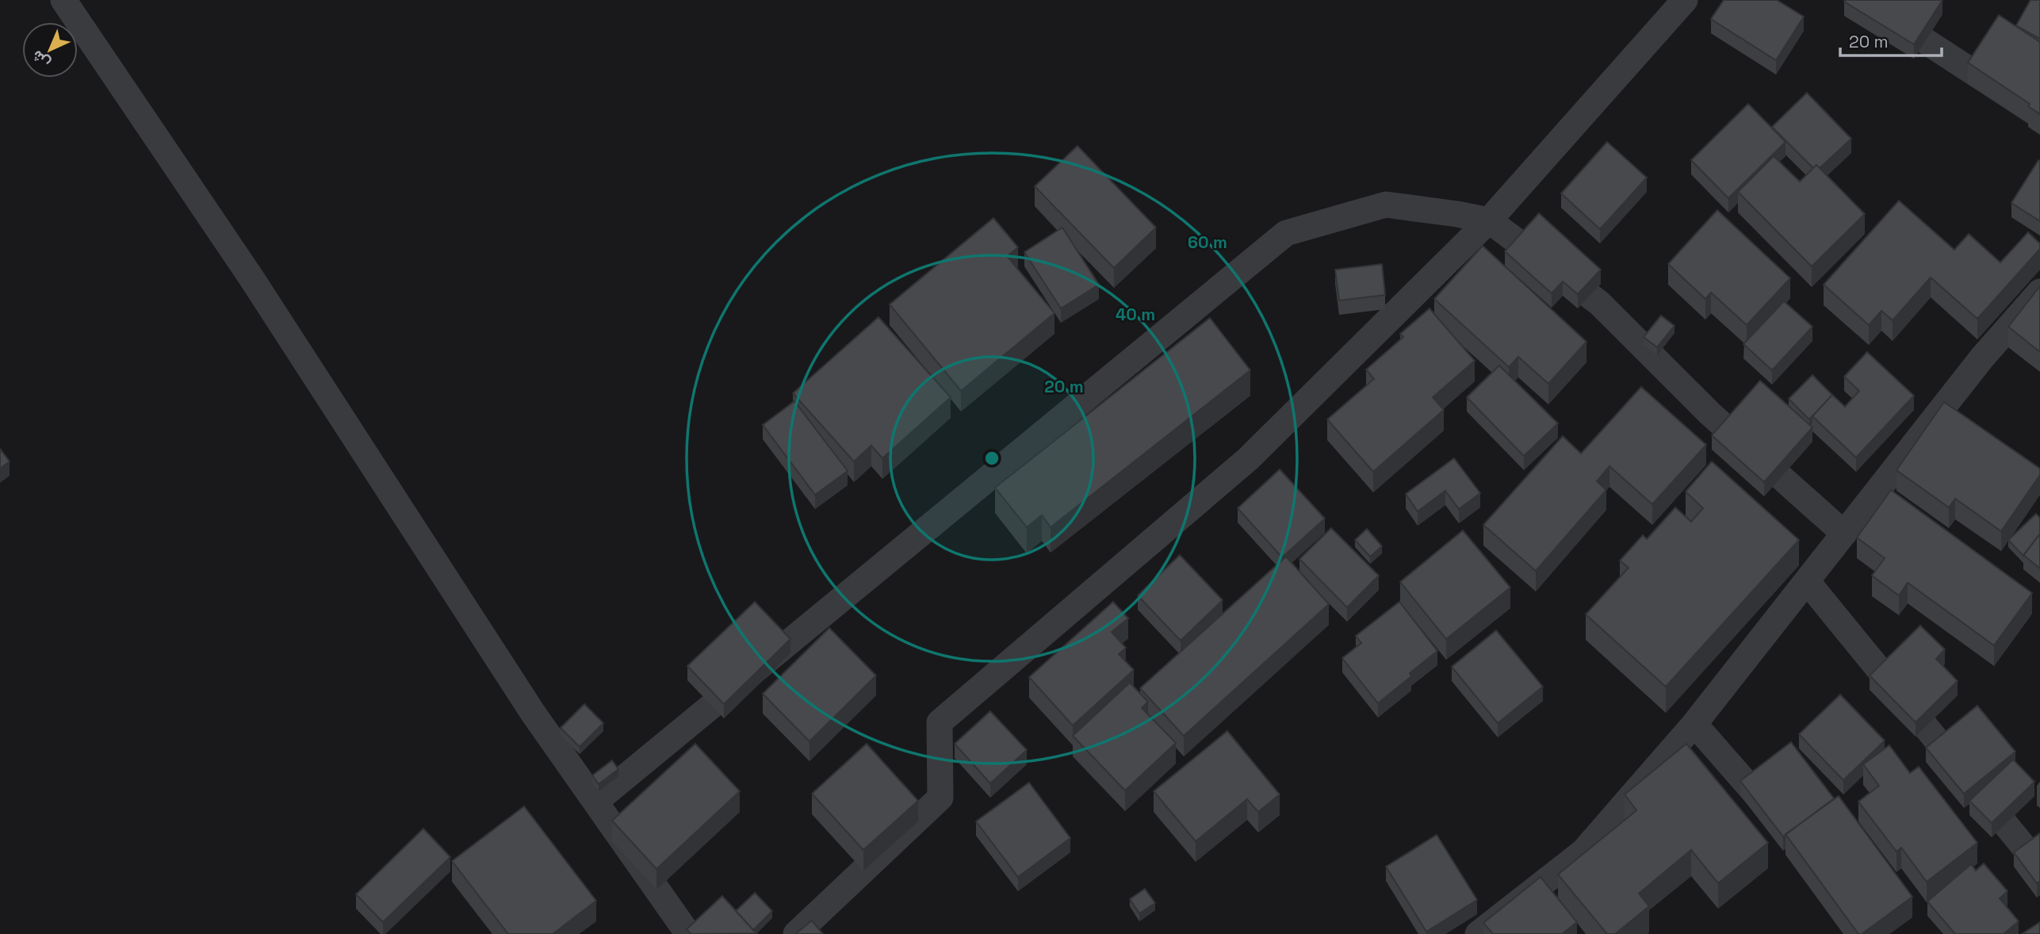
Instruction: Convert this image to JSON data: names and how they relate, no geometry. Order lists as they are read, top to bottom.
{
  "scale_bar": "20 m",
  "north": "bottom left",
  "rings": ["60 m", "40 m", "20 m"]
}
